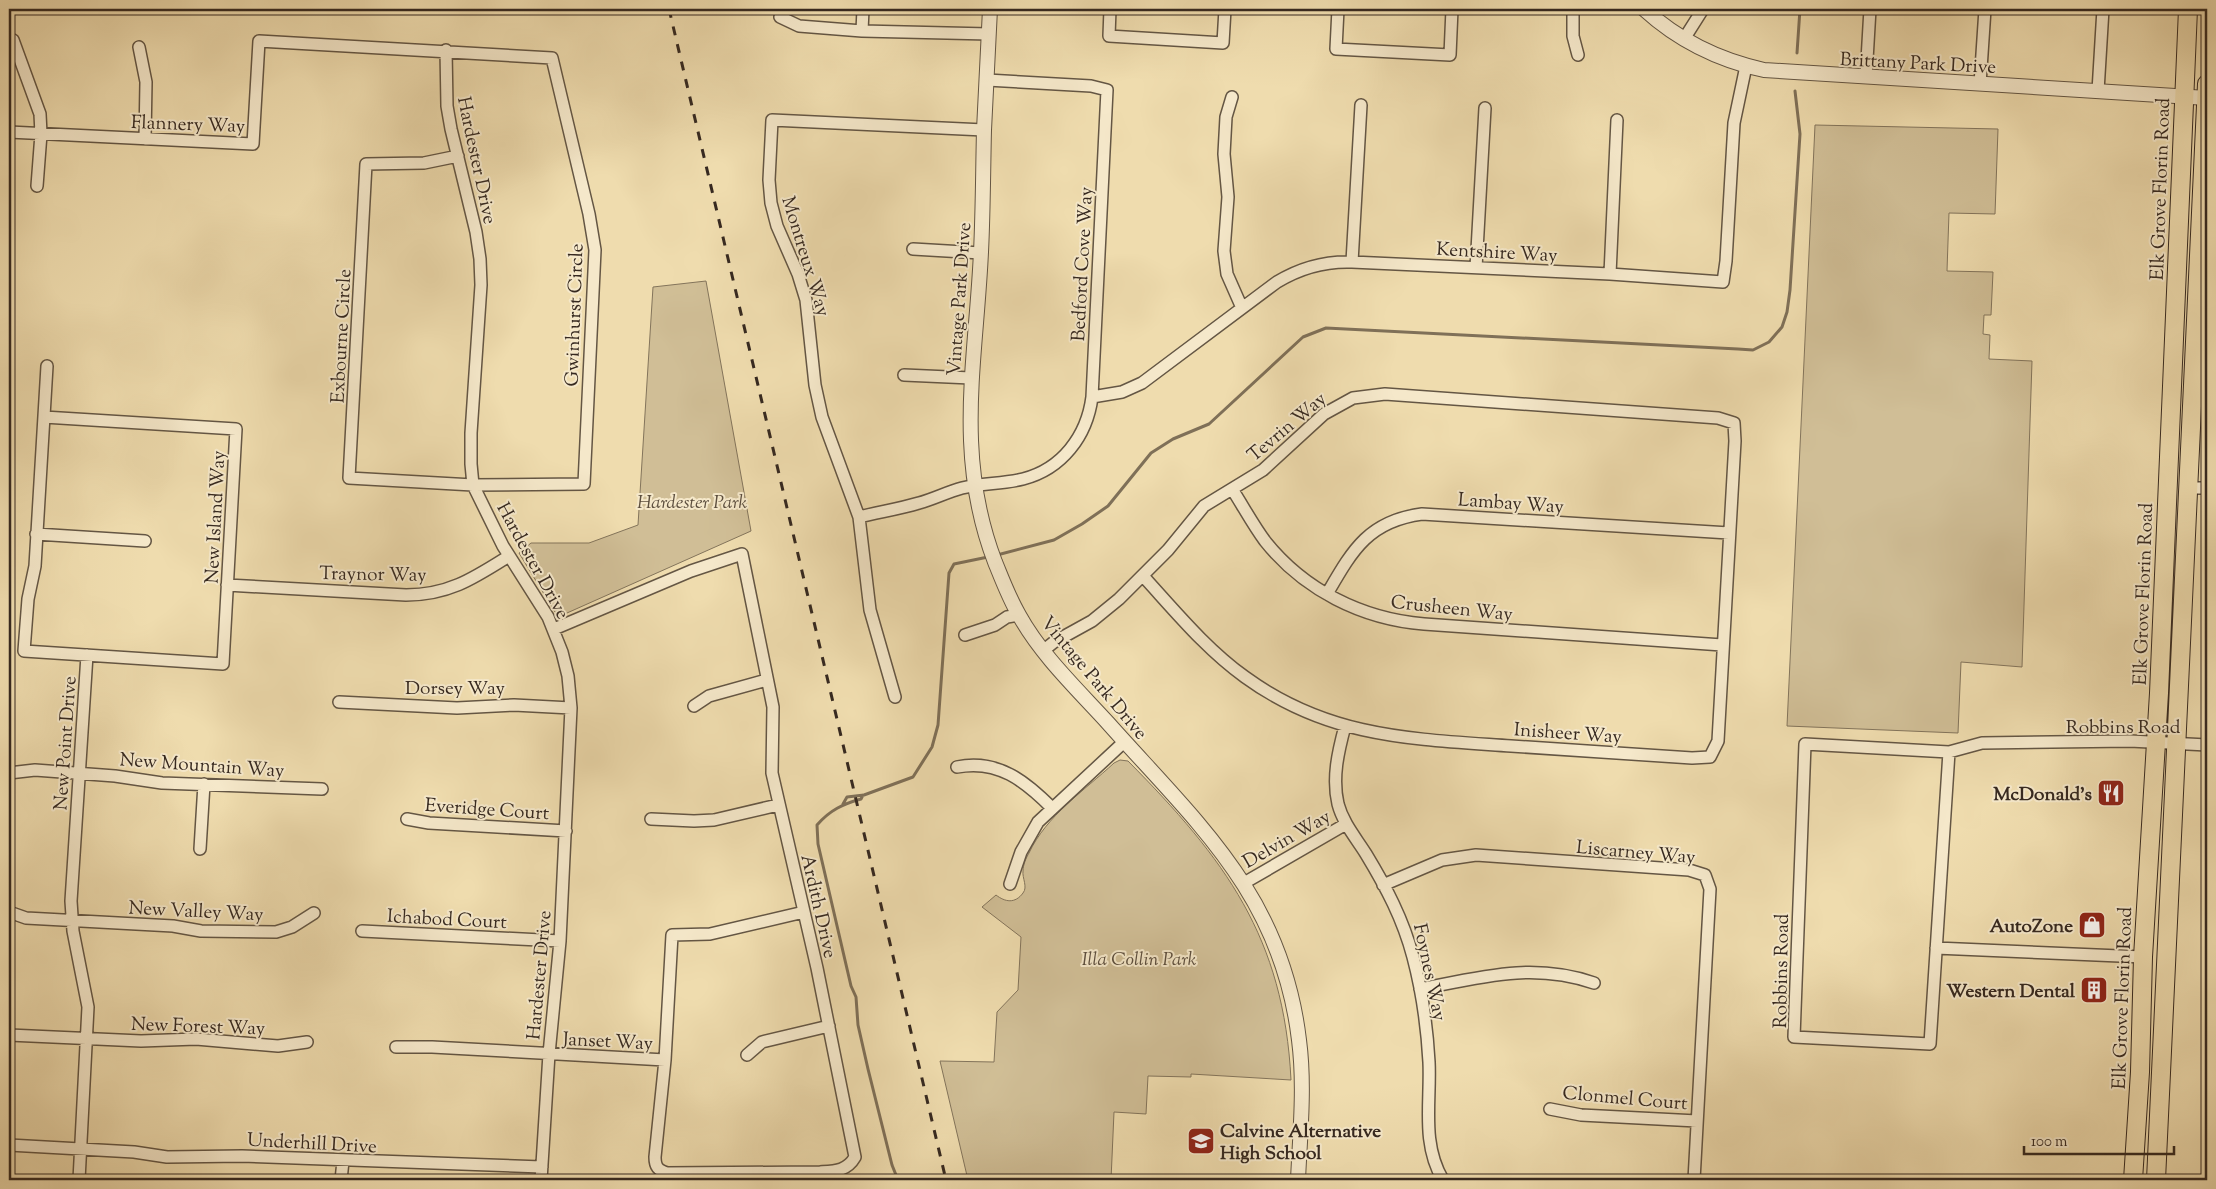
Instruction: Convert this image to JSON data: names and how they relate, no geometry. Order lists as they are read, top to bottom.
{
  "streets": {
    "main road": ["Elk Grove Florin Road"],
    "street": [
      "Brittany Park Drive",
      "Flannery Way",
      "Hardester Drive",
      "Kentshire Way",
      "Montreux Way",
      "Bedford Cove Way",
      "Vintage Park Drive",
      "Gwinhurst Circle",
      "Exbourne Circle",
      "Tevrin Way",
      "Lambay Way",
      "New Island Way",
      "Traynor Way",
      "Crusheen Way",
      "Dorsey Way",
      "Robbins Road",
      "Inisheer Way",
      "New Point Drive",
      "New Mountain Way",
      "Everidge Court",
      "Delvin Way",
      "Liscarney Way",
      "Ardith Drive",
      "New Valley Way",
      "Ichabod Court",
      "Foynes Way",
      "New Forest Way",
      "Janset Way",
      "Clonmel Court",
      "Underhill Drive"
    ]
  },
  "crossings": [
    ["Brittany Park Drive", "Elk Grove Florin Road"],
    ["Brittany Park Drive", "Kentshire Way"],
    ["Flannery Way", "Hardester Drive"],
    ["Flannery Way", "Gwinhurst Circle"],
    ["Hardester Drive", "Gwinhurst Circle"],
    ["Hardester Drive", "Exbourne Circle"],
    ["Hardester Drive", "Traynor Way"],
    ["Hardester Drive", "Dorsey Way"],
    ["Hardester Drive", "Everidge Court"],
    ["Hardester Drive", "Ardith Drive"],
    ["Hardester Drive", "Ichabod Court"],
    ["Hardester Drive", "Janset Way"],
    ["Hardester Drive", "Underhill Drive"],
    ["Elk Grove Florin Road", "Robbins Road"],
    ["Kentshire Way", "Bedford Cove Way"],
    ["Montreux Way", "Bedford Cove Way"],
    ["Montreux Way", "Vintage Park Drive"],
    ["Bedford Cove Way", "Vintage Park Drive"],
    ["Vintage Park Drive", "Tevrin Way"],
    ["Vintage Park Drive", "Delvin Way"],
    ["Gwinhurst Circle", "Exbourne Circle"],
    ["Tevrin Way", "Crusheen Way"],
    ["Tevrin Way", "Inisheer Way"],
    ["Lambay Way", "Crusheen Way"],
    ["Lambay Way", "Inisheer Way"],
    ["New Island Way", "Traynor Way"],
    ["New Island Way", "New Point Drive"],
    ["Crusheen Way", "Inisheer Way"],
    ["Inisheer Way", "Foynes Way"],
    ["New Point Drive", "New Mountain Way"],
    ["New Point Drive", "New Valley Way"],
    ["New Point Drive", "New Forest Way"],
    ["New Point Drive", "Underhill Drive"],
    ["Delvin Way", "Foynes Way"],
    ["Liscarney Way", "Foynes Way"],
    ["Liscarney Way", "Clonmel Court"],
    ["Ardith Drive", "Janset Way"]
  ],
  "parks": ["Hardester Park", "Illa Collin Park"],
  "places": {
    "restaurant": ["McDonald's"],
    "shop": ["AutoZone"],
    "building": ["Western Dental"],
    "school or university": ["Calvine Alternative High School"]
  },
  "scale_bar": "100 m"
}
